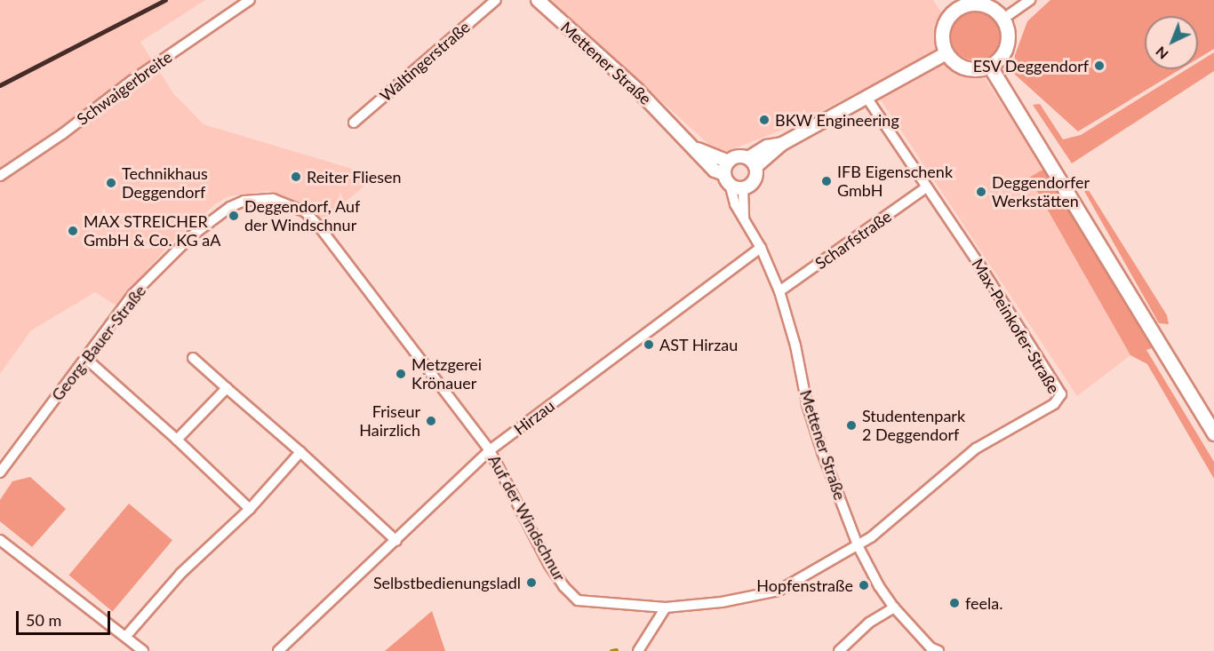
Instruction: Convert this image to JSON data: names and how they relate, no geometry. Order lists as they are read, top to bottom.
{
  "streets": {
    "street": [
      "Waltingerstraße",
      "Mettener Straße",
      "Schwaigerbreite",
      "Scharfstraße",
      "Max-Peinkofer-Straße",
      "Georg-Bauer-Straße",
      "Hirzau",
      "Auf der Windschnur"
    ]
  },
  "crossings": [
    ["Mettener Straße", "Scharfstraße"],
    ["Mettener Straße", "Max-Peinkofer-Straße"],
    ["Mettener Straße", "Hirzau"],
    ["Mettener Straße", "Auf der Windschnur"],
    ["Scharfstraße", "Max-Peinkofer-Straße"],
    ["Max-Peinkofer-Straße", "Auf der Windschnur"],
    ["Georg-Bauer-Straße", "Auf der Windschnur"],
    ["Hirzau", "Auf der Windschnur"]
  ],
  "places": [
    "ESV Deggendorf",
    "BKW Engineering",
    "Reiter Fliesen",
    "IFB Eigenschenk GmbH",
    "Technikhaus Deggendorf",
    "Deggendorfer Werkstätten",
    "Deggendorf, Auf der Windschnur",
    "MAX STREICHER GmbH & Co. KG aA",
    "AST Hirzau",
    "Metzgerei Krönauer",
    "Friseur Hairzlich",
    "Studentenpark 2 Deggendorf",
    "Selbstbedienungsladl",
    "Hopfenstraße",
    "feela."
  ],
  "scale_bar": "50 m",
  "north": "bottom left"
}
